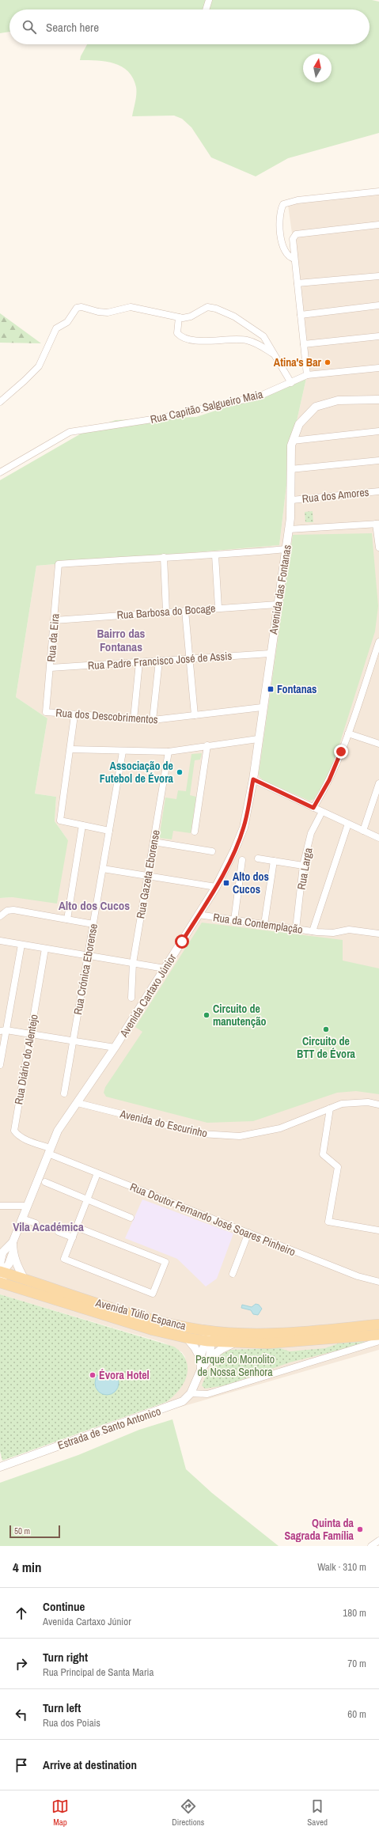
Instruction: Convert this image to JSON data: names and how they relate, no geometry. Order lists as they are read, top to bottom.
{
  "streets": {
    "main road": ["Avenida Túlio Espanca"],
    "street": [
      "Rua Capitão Salgueiro Maia",
      "Rua dos Amores",
      "Avenida das Fontanas",
      "Rua Barbosa do Bocage",
      "Rua da Eira",
      "Rua Padre Francisco José de Assis",
      "Rua dos Descobrimentos",
      "Rua Larga",
      "Rua Gazeta Eborense",
      "Rua da Contemplação",
      "Rua Crónica Eborense",
      "Avenida Cartaxo Júnior",
      "Rua Diário do Alentejo",
      "Avenida do Escurinho",
      "Rua Doutor Fernando José Soares Pinheiro",
      "Estrada de Santo Antonico"
    ]
  },
  "crossings": [
    ["Rua dos Amores", "Avenida das Fontanas"],
    ["Avenida das Fontanas", "Rua Barbosa do Bocage"],
    ["Avenida das Fontanas", "Rua Padre Francisco José de Assis"],
    ["Avenida das Fontanas", "Rua dos Descobrimentos"],
    ["Avenida das Fontanas", "Avenida Cartaxo Júnior"],
    ["Rua Barbosa do Bocage", "Rua da Eira"],
    ["Rua da Eira", "Rua Padre Francisco José de Assis"],
    ["Rua da Eira", "Rua dos Descobrimentos"],
    ["Rua Larga", "Rua da Contemplação"],
    ["Rua da Contemplação", "Avenida Cartaxo Júnior"],
    ["Avenida Cartaxo Júnior", "Rua Diário do Alentejo"],
    ["Avenida Cartaxo Júnior", "Avenida do Escurinho"],
    ["Avenida Cartaxo Júnior", "Rua Doutor Fernando José Soares Pinheiro"],
    ["Rua Diário do Alentejo", "Rua Doutor Fernando José Soares Pinheiro"]
  ],
  "districts": ["Bairro das Fontanas", "Alto dos Cucos", "Vila Académica"],
  "parks": ["Parque do Monolito de Nossa Senhora"],
  "places": {
    "other": [
      "Atina's Bar",
      "Associação de Futebol de Évora",
      "Circuito de manutenção",
      "Circuito de BTT de Évora",
      "Évora Hotel",
      "Quinta da Sagrada Família"
    ],
    "transit": ["Fontanas", "Alto dos Cucos"]
  },
  "scale_bar": "50 m",
  "north": "top",
  "page": {
    "search": "Search here",
    "scale": "50 m",
    "heading": ["4 min", "Walk · 310 m"],
    "list": [
      ["Continue", "Avenida Cartaxo Júnior", "180 m"],
      ["Turn right", "Rua Principal de Santa Maria", "70 m"],
      ["Turn left", "Rua dos Poiais", "60 m"],
      "Arrive at destination"
    ],
    "nav": ["Map", "Directions", "Saved"]
  }
}
